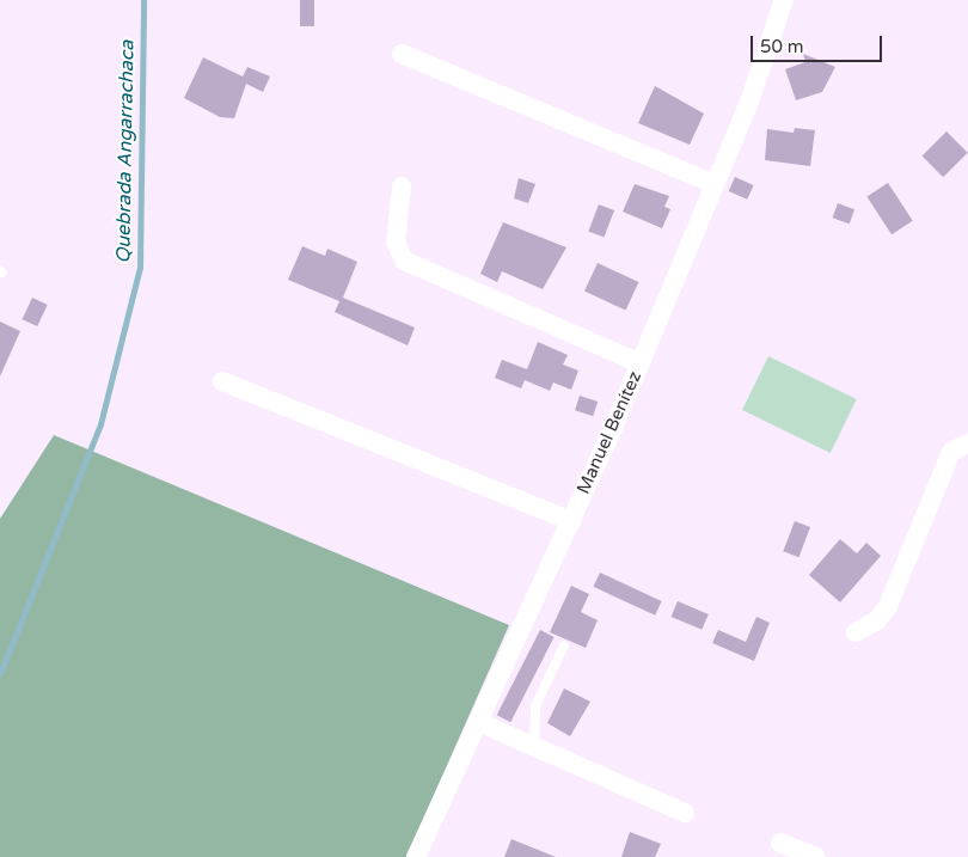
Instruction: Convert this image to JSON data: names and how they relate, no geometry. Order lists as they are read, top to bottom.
{
  "streets": {
    "street": ["Manuel Benítez"]
  },
  "water": ["Quebrada Angarrachaca"],
  "scale_bar": "50 m"
}
